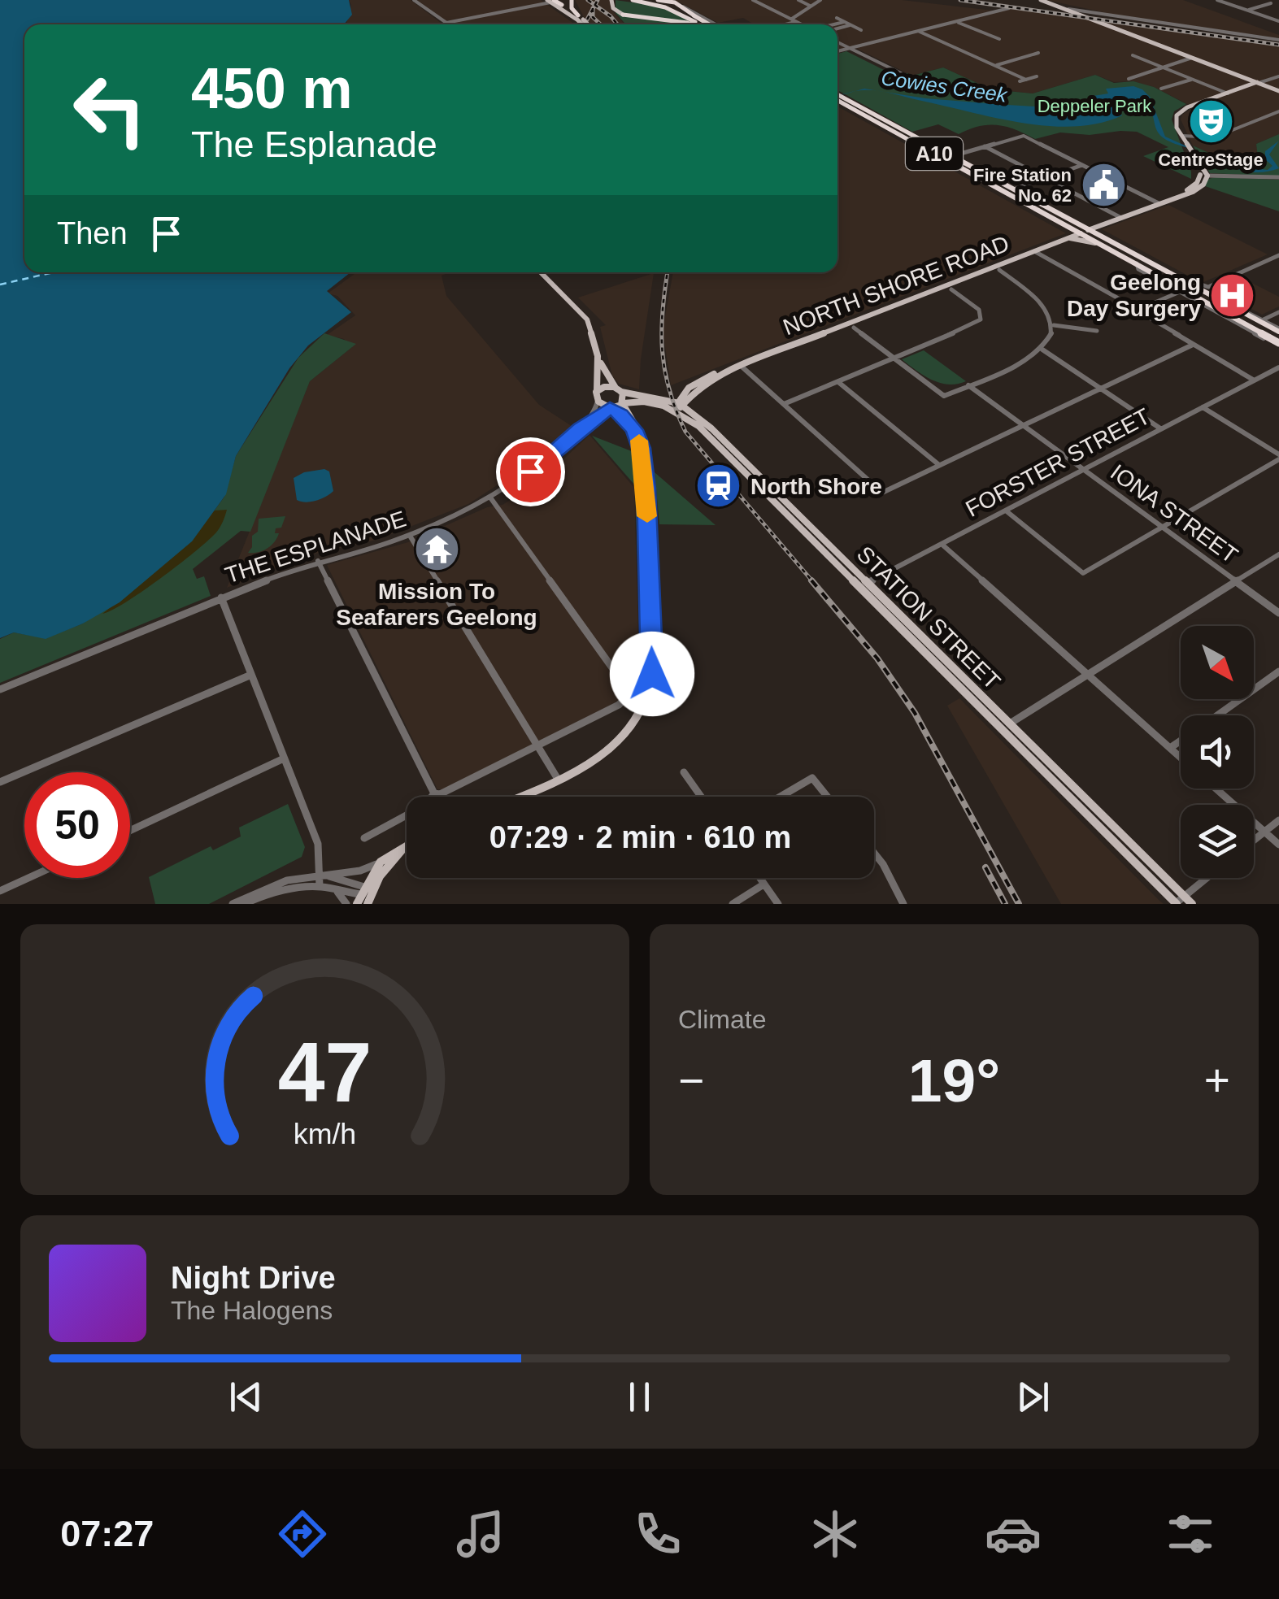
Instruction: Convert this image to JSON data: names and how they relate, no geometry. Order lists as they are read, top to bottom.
{
  "streets": {
    "highway": ["A10"],
    "main road": ["NORTH SHORE ROAD", "STATION STREET"],
    "street": ["FORSTER STREET", "IONA STREET", "THE ESPLANADE"]
  },
  "crossings": [
    ["A10", "NORTH SHORE ROAD"],
    ["NORTH SHORE ROAD", "STATION STREET"],
    ["FORSTER STREET", "IONA STREET"],
    ["FORSTER STREET", "STATION STREET"],
    ["THE ESPLANADE", "STATION STREET"]
  ],
  "water": ["Cowies Creek"],
  "parks": ["Deppeler Park"],
  "places": {
    "theatre": ["CentreStage"],
    "public building": ["Fire Station No. 62"],
    "hospital": ["Geelong Day Surgery"],
    "station": ["North Shore"],
    "temple": ["Mission To Seafarers Geelong"]
  },
  "north": "bottom right",
  "page": {
    "turn": ["450 m", "The Esplanade"],
    "then": "Then",
    "limit": "50",
    "trip": "07:29 · 2 min · 610 m",
    "tile": "Climate",
    "heat": ["−", "19°", "+"],
    "song": ["Night Drive", "The Halogens"],
    "tabs": "07:27",
    "gauge": ["47", "km/h"]
  }
}
